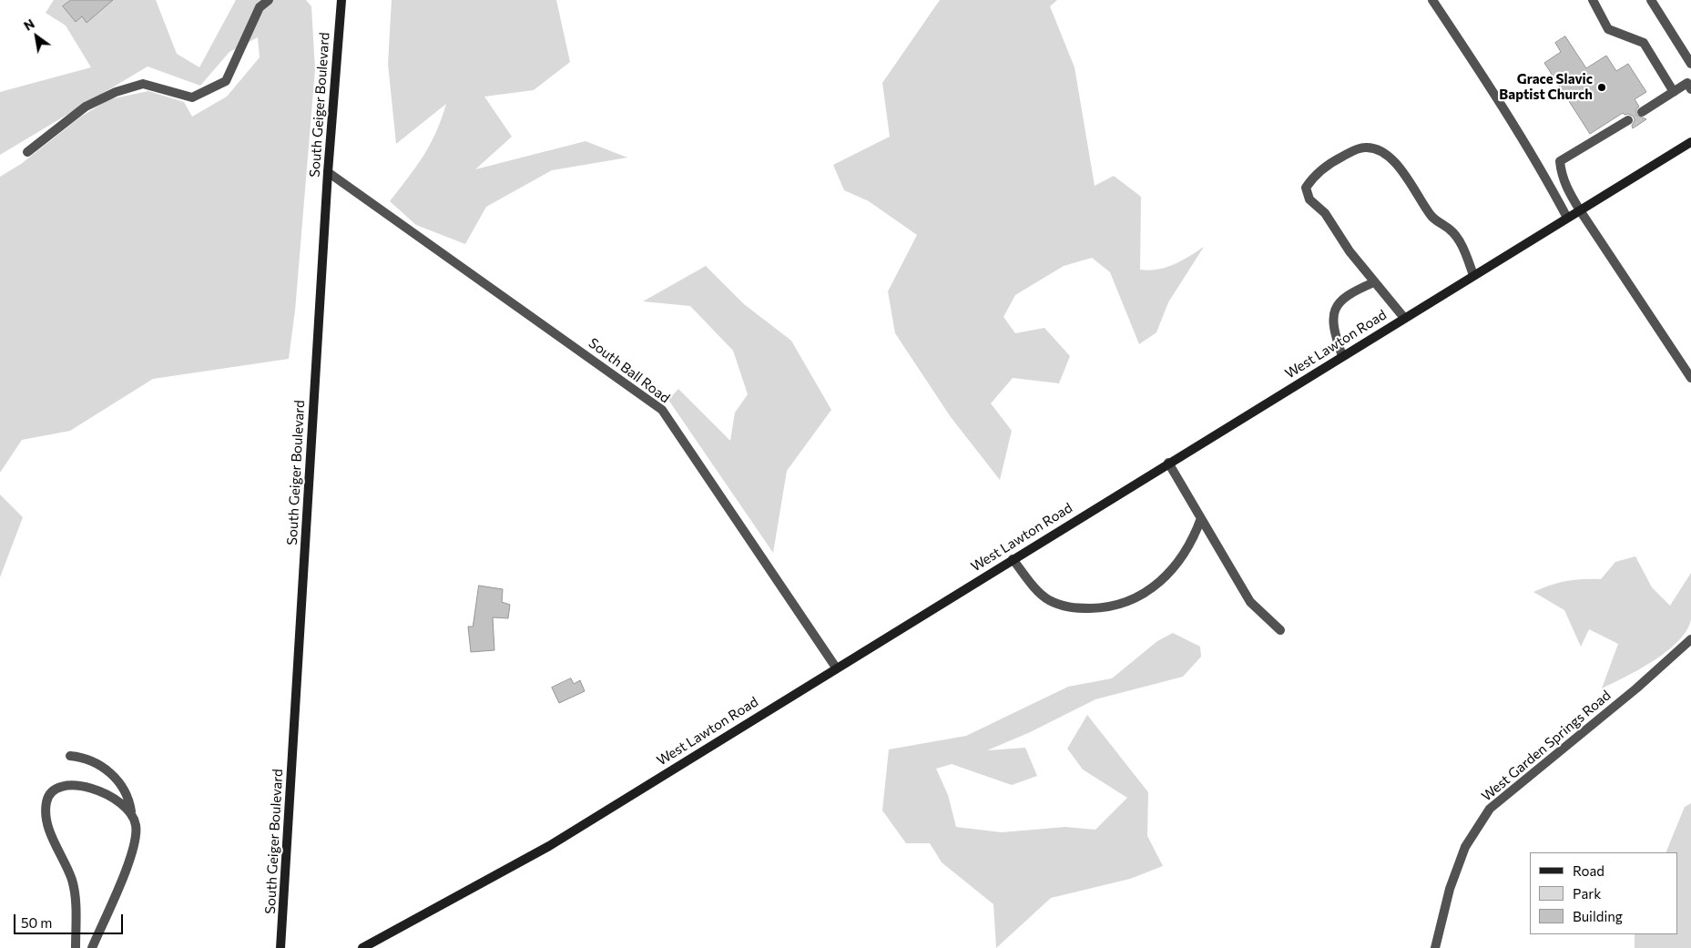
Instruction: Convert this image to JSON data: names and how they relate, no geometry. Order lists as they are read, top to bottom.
{
  "streets": {
    "street": [
      "South Geiger Boulevard",
      "West Lawton Road",
      "South Ball Road",
      "West Garden Springs Road"
    ]
  },
  "crossings": [
    ["South Geiger Boulevard", "South Ball Road"],
    ["West Lawton Road", "South Ball Road"]
  ],
  "places": ["Grace Slavic Baptist Church"],
  "legend": ["Road", "Park", "Building"],
  "scale_bar": "50 m",
  "north": "top left"
}
